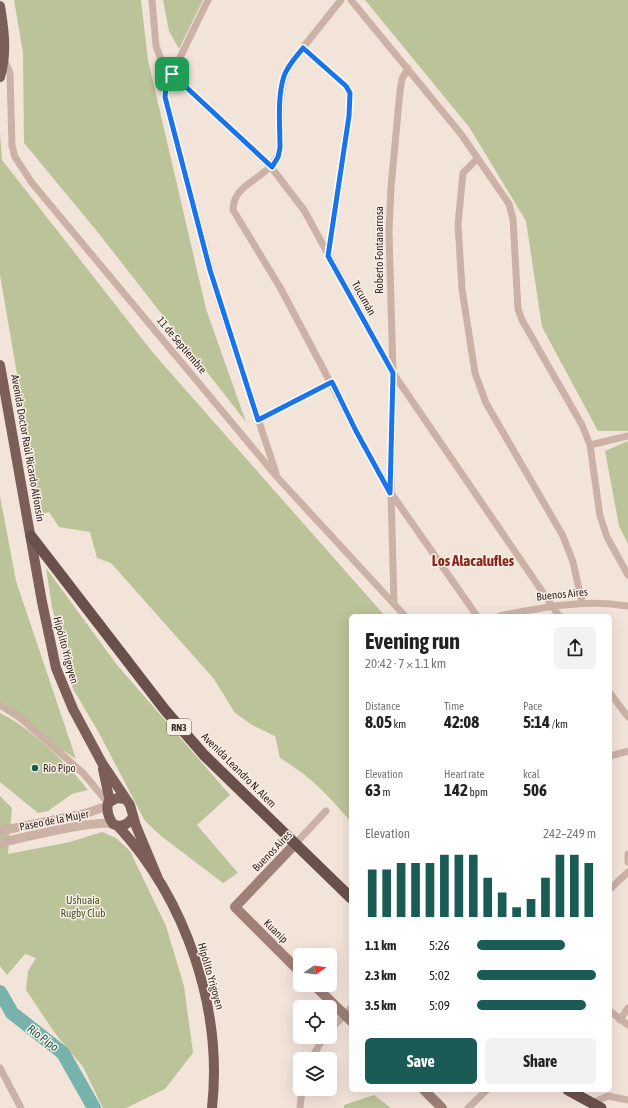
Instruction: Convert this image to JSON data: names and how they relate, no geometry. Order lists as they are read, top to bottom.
{
  "streets": {
    "highway": ["RN3", "Avenida Leandro N. Alem"],
    "main road": [
      "Avenida Doctor Raúl Ricardo Alfonsín",
      "Buenos Aires",
      "Hipólito Yrigoyen",
      "Kuanip"
    ],
    "street": [
      "Roberto Fontanarrosa",
      "Tucumán",
      "11 de Septiembre",
      "Paseo de la Mujer"
    ]
  },
  "crossings": [
    ["Roberto Fontanarrosa", "Tucumán"],
    ["Roberto Fontanarrosa", "11 de Septiembre"],
    ["Tucumán", "Buenos Aires"],
    ["Avenida Doctor Raúl Ricardo Alfonsín", "Hipólito Yrigoyen"],
    ["Avenida Doctor Raúl Ricardo Alfonsín", "Avenida Leandro N. Alem"],
    ["Buenos Aires", "Avenida Leandro N. Alem"],
    ["Buenos Aires", "Kuanip"],
    ["Hipólito Yrigoyen", "Avenida Leandro N. Alem"],
    ["Hipólito Yrigoyen", "Paseo de la Mujer"]
  ],
  "districts": ["Los Alacalufles"],
  "water": ["Río Pipo"],
  "parks": ["Ushuaia Rugby Club"],
  "places": ["Rio Pipo"],
  "north": "right",
  "page": {
    "heading": ["Evening run", "20:42 · 7 × 1.1 km"],
    "stats": [
      ["Distance", "8.05 km"],
      ["Time", "42:08"],
      ["Pace", "5:14 /km"],
      ["Elevation", "63 m"],
      ["Heart rate", "142 bpm"],
      ["kcal", "506"]
    ],
    "chart": ["Elevation", "242–249 m"],
    "list": [
      {
        "name": "1.1 km",
        "note": "5:26"
      },
      {
        "name": "2.3 km",
        "note": "5:02"
      },
      {
        "name": "3.5 km",
        "note": "5:09"
      }
    ],
    "buttons": ["Save", "Share"]
  }
}
